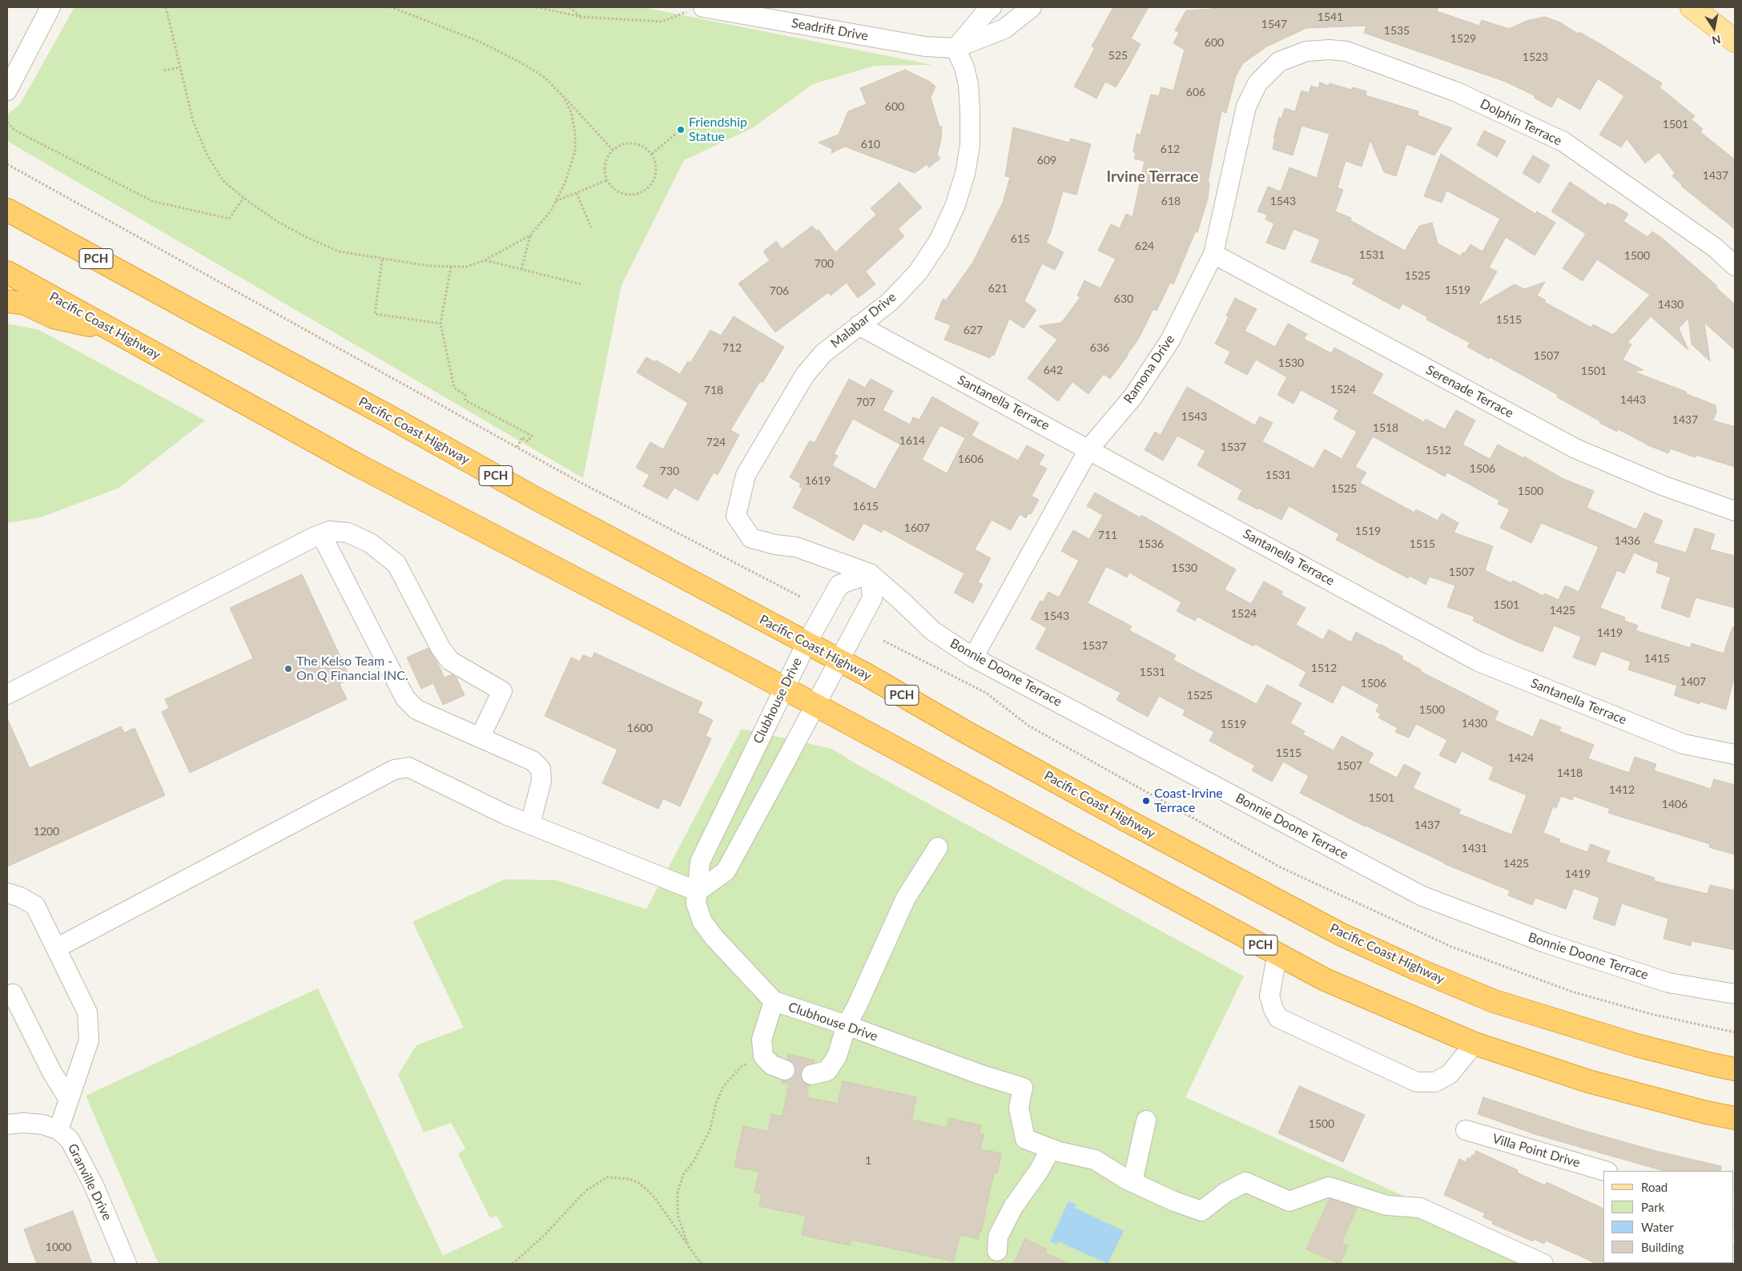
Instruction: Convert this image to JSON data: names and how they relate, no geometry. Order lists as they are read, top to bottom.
{
  "streets": {
    "highway": ["PCH", "Pacific Coast Highway"],
    "street": [
      "Seadrift Drive",
      "Dolphin Terrace",
      "Malabar Drive",
      "Ramona Drive",
      "Serenade Terrace",
      "Santanella Terrace",
      "Bonnie Doone Terrace",
      "Clubhouse Drive",
      "Villa Point Drive",
      "Granville Drive"
    ]
  },
  "crossings": [
    ["Seadrift Drive", "Malabar Drive"],
    ["Dolphin Terrace", "Ramona Drive"],
    ["Malabar Drive", "Santanella Terrace"],
    ["Malabar Drive", "Bonnie Doone Terrace"],
    ["Pacific Coast Highway", "Clubhouse Drive"],
    ["Ramona Drive", "Serenade Terrace"],
    ["Ramona Drive", "Santanella Terrace"],
    ["Ramona Drive", "Bonnie Doone Terrace"]
  ],
  "districts": ["Irvine Terrace"],
  "places": ["Friendship Statue", "The Kelso Team - On Q Financial INC.", "Coast-Irvine Terrace"],
  "house_numbers": [
    "1541",
    "1547",
    "1535",
    "1529",
    "600",
    "525",
    "1523",
    "606",
    "600",
    "1501",
    "610",
    "612",
    "609",
    "1437",
    "618",
    "1543",
    "615",
    "624",
    "1531",
    "1500",
    "700",
    "1525",
    "621",
    "1519",
    "706",
    "630",
    "1430",
    "1515",
    "627",
    "712",
    "636",
    "1507",
    "1530",
    "642",
    "1501",
    "1524",
    "718",
    "1443",
    "707",
    "1543",
    "1437",
    "1518",
    "1614",
    "724",
    "1537",
    "1512",
    "1606",
    "1506",
    "730",
    "1531",
    "1619",
    "1525",
    "1500",
    "1615",
    "1607",
    "1519",
    "711",
    "1436",
    "1536",
    "1515",
    "1530",
    "1507",
    "1501",
    "1425",
    "1524",
    "1543",
    "1419",
    "1537",
    "1415",
    "1512",
    "1531",
    "1407",
    "1506",
    "1525",
    "1500",
    "1430",
    "1519",
    "1600",
    "1515",
    "1424",
    "1507",
    "1418",
    "1412",
    "1501",
    "1406",
    "1437",
    "1200",
    "1431",
    "1425",
    "1419",
    "1500",
    "1",
    "1000"
  ],
  "legend": [
    "Road",
    "Park",
    "Water",
    "Building"
  ],
  "north": "bottom"
}
